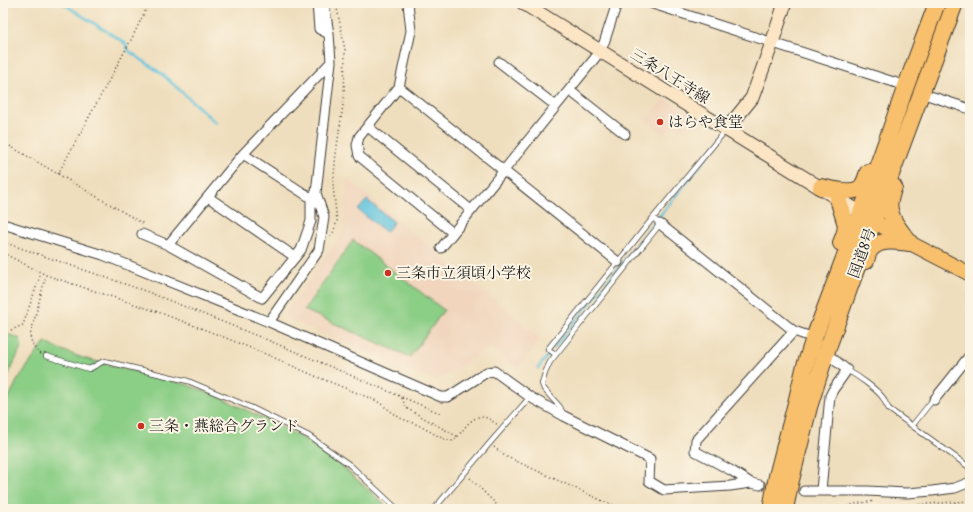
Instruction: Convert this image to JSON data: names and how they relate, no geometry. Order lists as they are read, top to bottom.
{
  "streets": {
    "highway": ["国道8号"],
    "main road": ["三条八王寺線"]
  },
  "crossings": [
    ["三条八王寺線", "国道8号"]
  ],
  "places": ["はらや食堂", "三条市立須頃小学校", "三条・燕総合グランド"]
}
